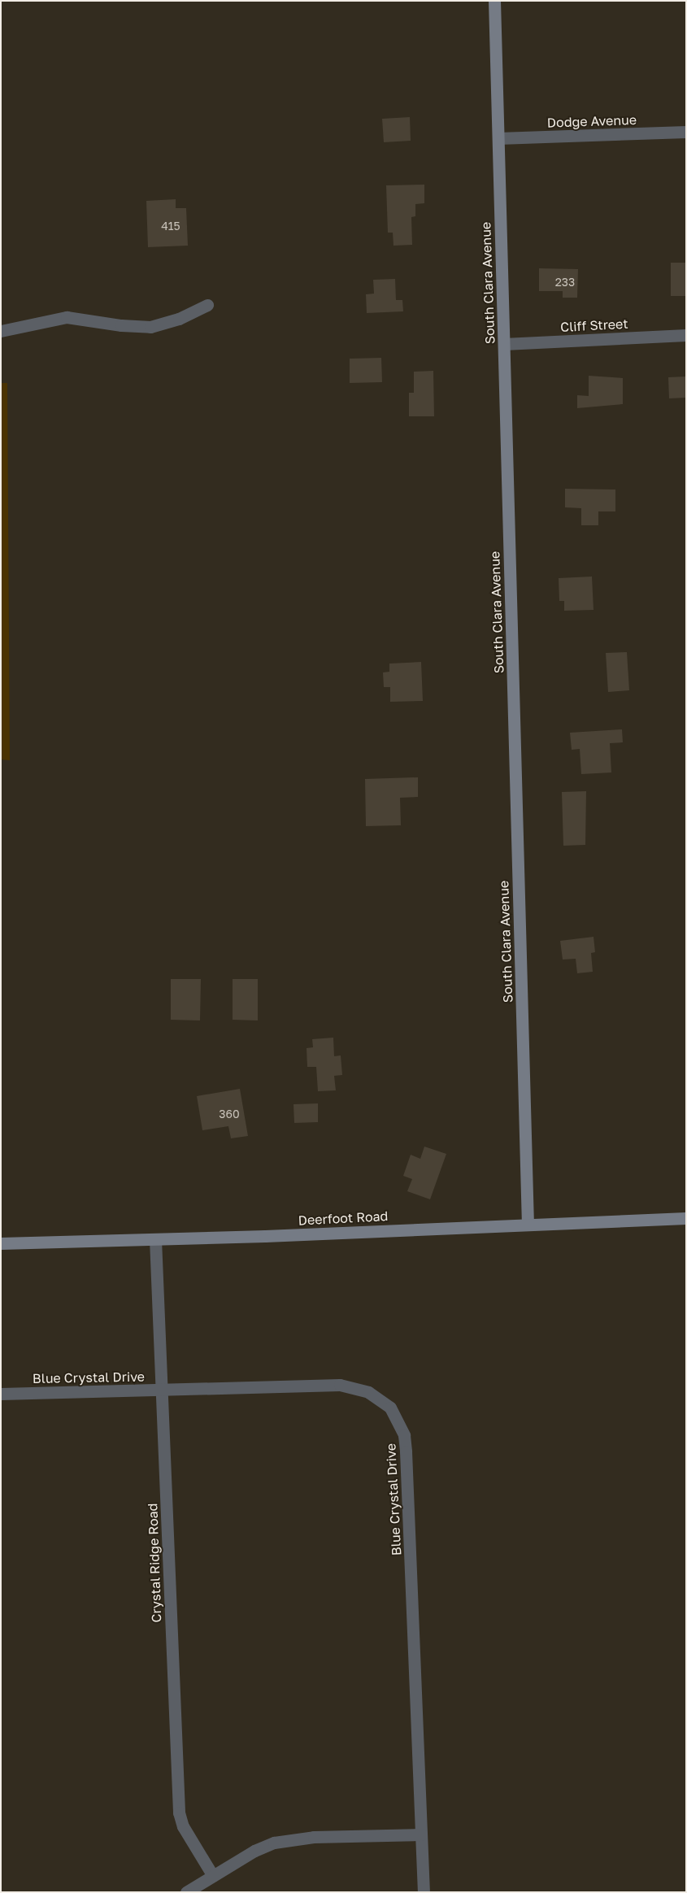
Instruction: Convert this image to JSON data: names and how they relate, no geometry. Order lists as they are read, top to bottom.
{
  "streets": {
    "street": [
      "Dodge Avenue",
      "South Clara Avenue",
      "Cliff Street",
      "Deerfoot Road",
      "Blue Crystal Drive",
      "Crystal Ridge Road"
    ]
  },
  "crossings": [
    ["Dodge Avenue", "South Clara Avenue"],
    ["South Clara Avenue", "Cliff Street"],
    ["South Clara Avenue", "Deerfoot Road"],
    ["Deerfoot Road", "Crystal Ridge Road"],
    ["Blue Crystal Drive", "Crystal Ridge Road"]
  ],
  "house_numbers": ["415", "233", "360"]
}
